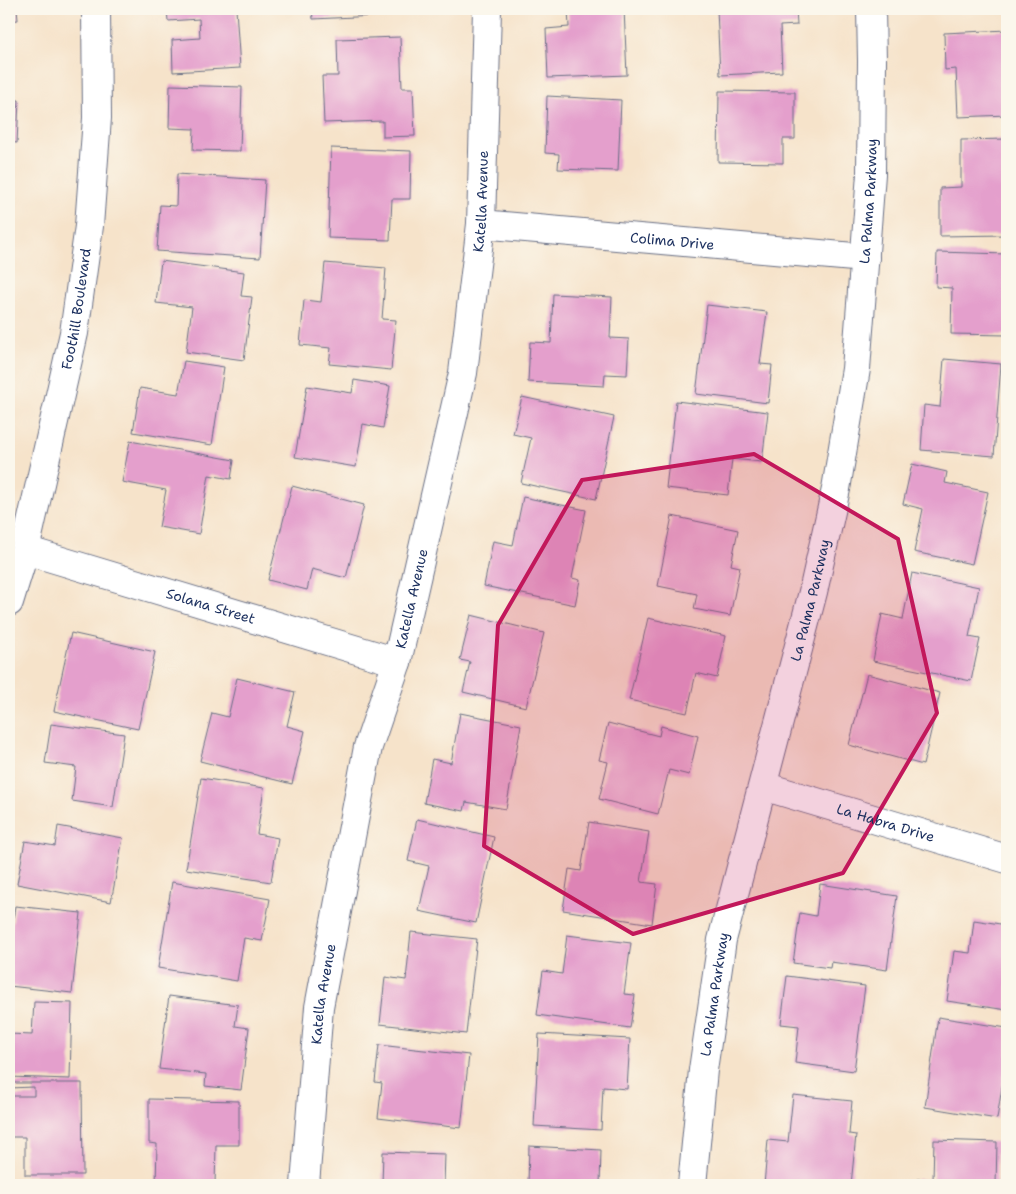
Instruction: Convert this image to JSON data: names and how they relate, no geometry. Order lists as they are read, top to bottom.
{
  "streets": {
    "street": [
      "Katella Avenue",
      "La Palma Parkway",
      "Colima Drive",
      "Foothill Boulevard",
      "Solana Street",
      "La Habra Drive"
    ]
  },
  "crossings": [
    ["Katella Avenue", "Colima Drive"],
    ["Katella Avenue", "Solana Street"],
    ["La Palma Parkway", "Colima Drive"],
    ["La Palma Parkway", "La Habra Drive"],
    ["Foothill Boulevard", "Solana Street"]
  ]
}
